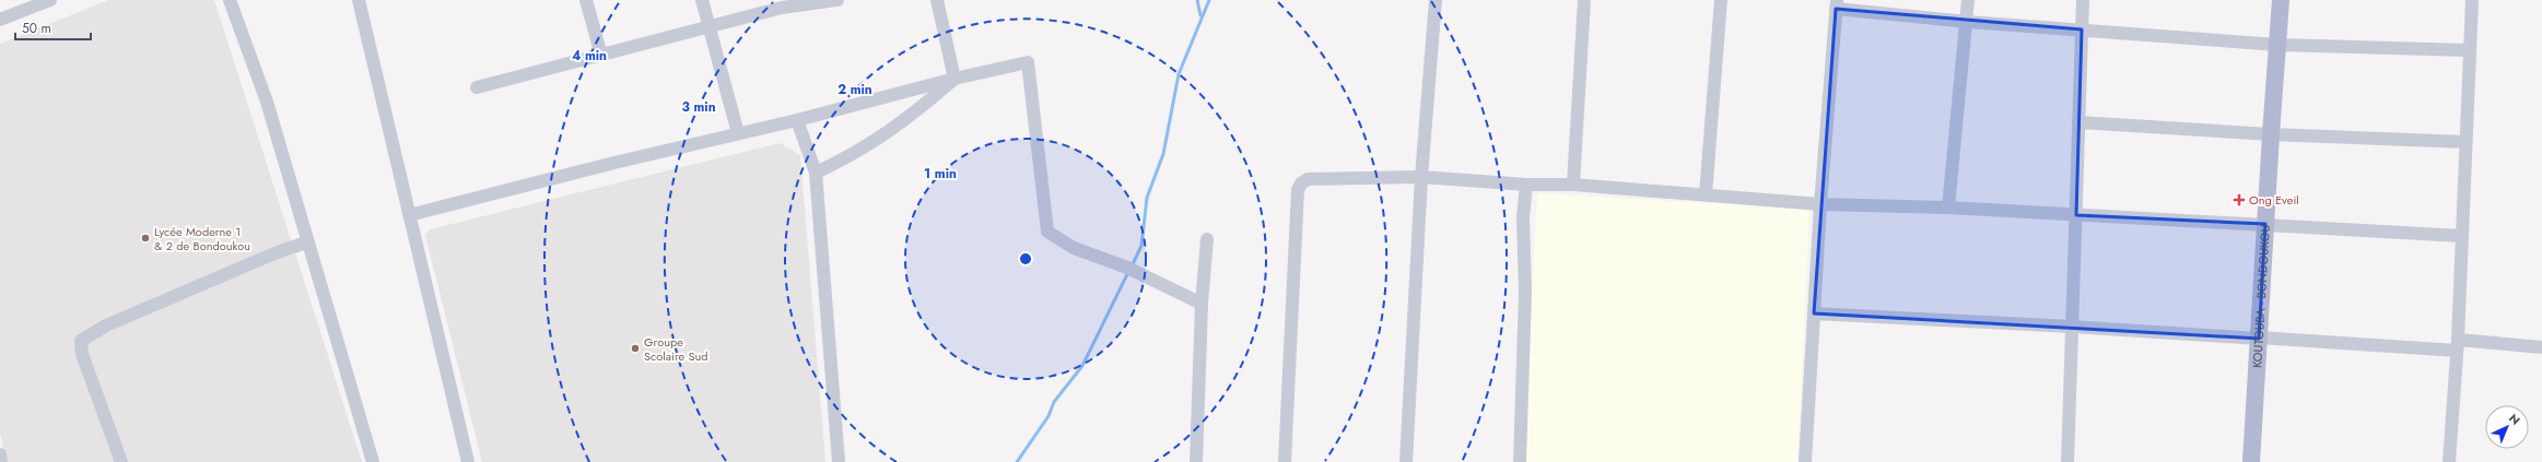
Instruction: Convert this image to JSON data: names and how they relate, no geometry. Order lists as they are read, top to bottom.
{
  "streets": {
    "main road": ["KOUTOUBA - BONDOUKOU"]
  },
  "places": {
    "health": ["Ong Eveil"],
    "other": ["Lycée Moderne 1 & 2 de Bondoukou", "Groupe Scolaire Sud"]
  },
  "scale_bar": "50 m",
  "north": "top right",
  "rings": [
    "4 min",
    "2 min",
    "3 min",
    "1 min"
  ]
}
